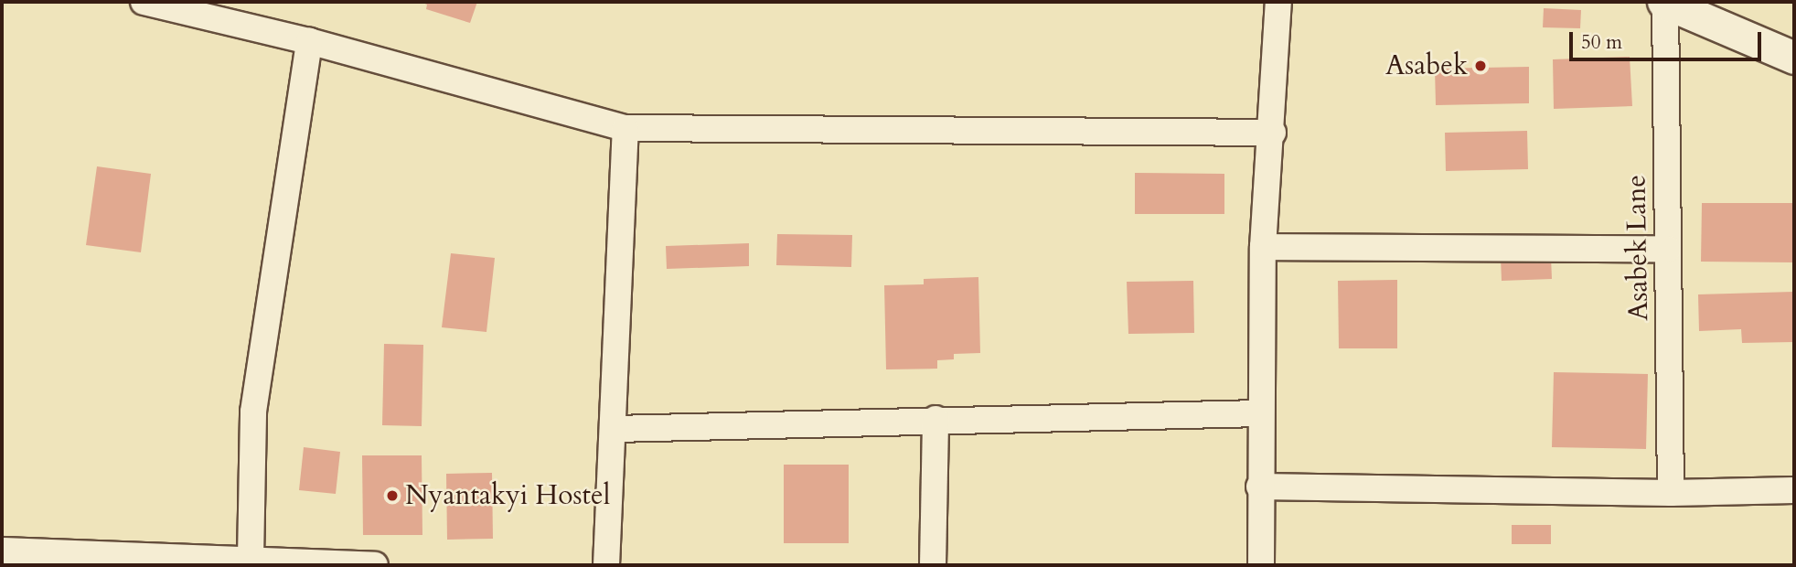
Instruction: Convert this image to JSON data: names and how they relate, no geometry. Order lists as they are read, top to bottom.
{
  "streets": {
    "street": ["Asabek Lane"]
  },
  "places": ["Asabek", "Nyantakyi Hostel"],
  "scale_bar": "50 m"
}
